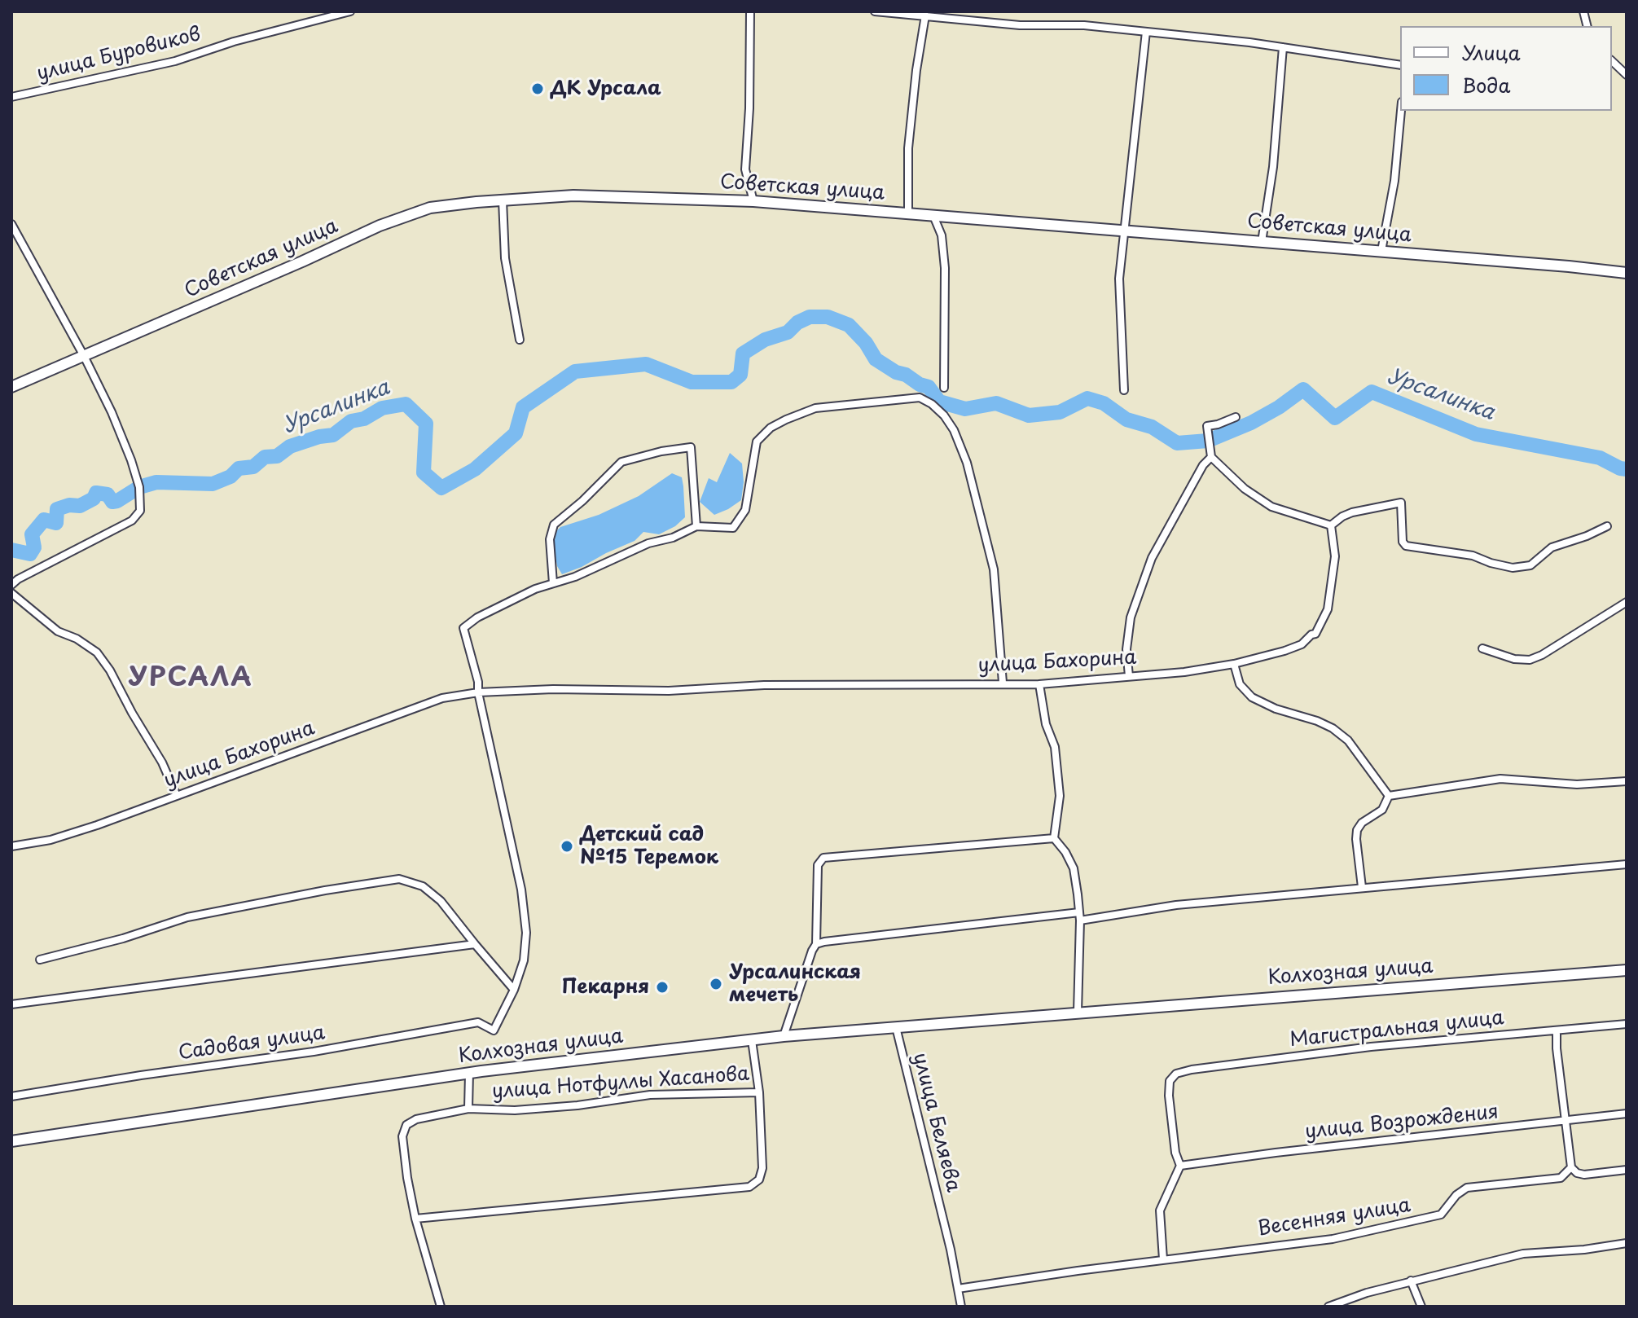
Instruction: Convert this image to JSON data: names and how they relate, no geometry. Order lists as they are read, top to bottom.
{
  "streets": {
    "street": [
      "улица Буровиков",
      "Советская улица",
      "улица Бахорина",
      "Колхозная улица",
      "Магистральная улица",
      "Садовая улица",
      "улица Нотфуллы Хасанова",
      "улица Беляева",
      "улица Возрождения",
      "Весенняя улица"
    ]
  },
  "crossings": [
    ["Колхозная улица", "улица Нотфуллы Хасанова"],
    ["Колхозная улица", "улица Беляева"],
    ["Магистральная улица", "улица Возрождения"],
    ["улица Беляева", "Весенняя улица"]
  ],
  "districts": ["УРСАЛА"],
  "water": ["Урсалинка"],
  "places": [
    "ДК Урсала",
    "Детский сад №15 Теремок",
    "Урсалинская мечеть",
    "Пекарня"
  ],
  "legend": ["Улица", "Вода"]
}
